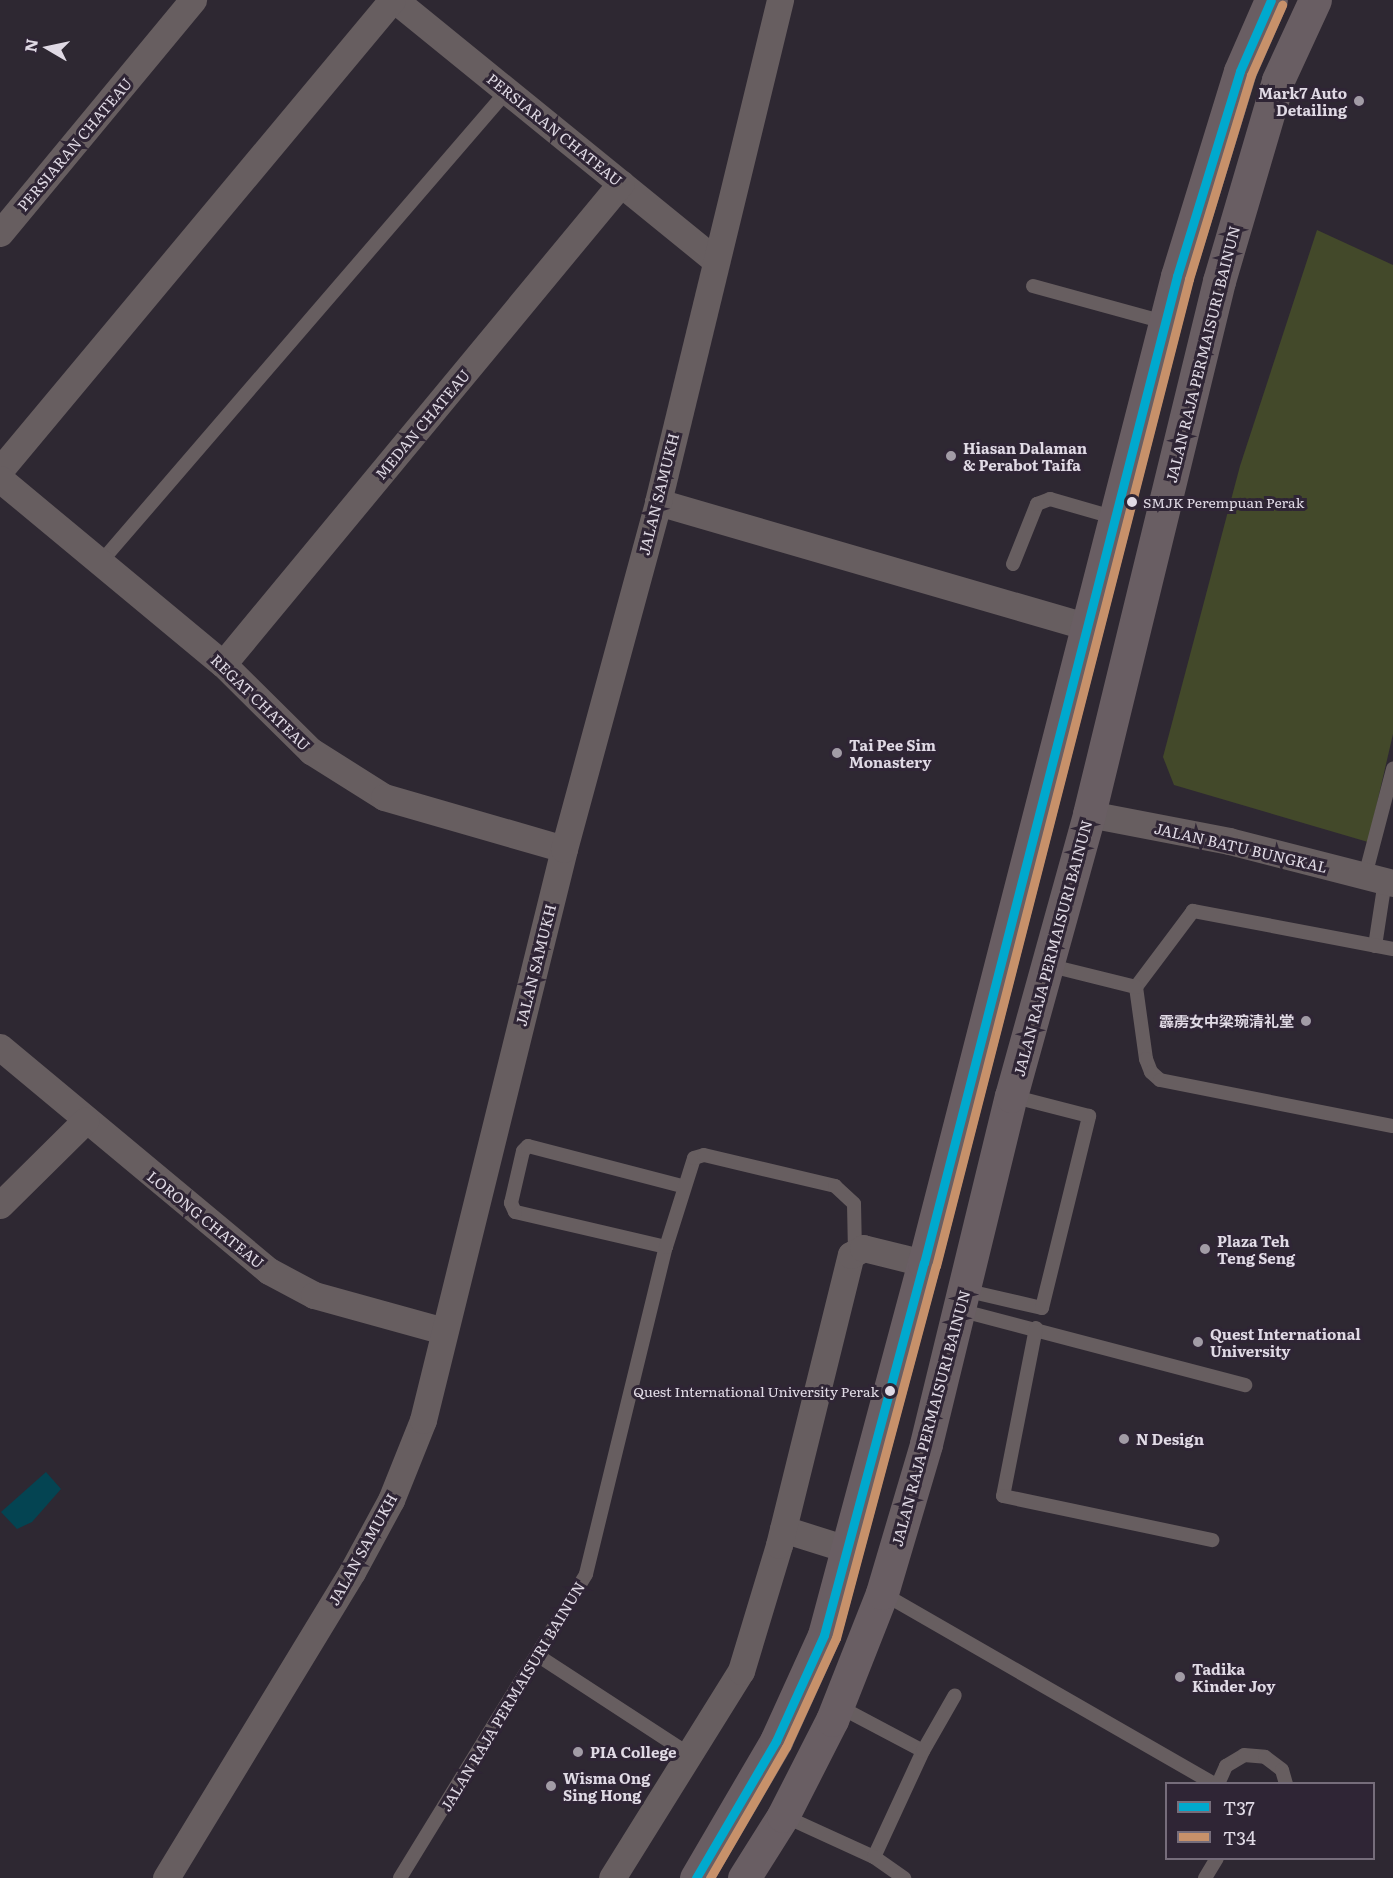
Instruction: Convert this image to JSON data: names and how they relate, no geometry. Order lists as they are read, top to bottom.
{
  "streets": {
    "main road": ["JALAN RAJA PERMAISURI BAINUN"],
    "street": [
      "PERSIARAN CHATEAU",
      "MEDAN CHATEAU",
      "JALAN SAMUKH",
      "REGAT CHATEAU",
      "JALAN BATU BUNGKAL",
      "LORONG CHATEAU"
    ]
  },
  "crossings": [
    ["PERSIARAN CHATEAU", "MEDAN CHATEAU"],
    ["PERSIARAN CHATEAU", "JALAN SAMUKH"],
    ["JALAN RAJA PERMAISURI BAINUN", "JALAN BATU BUNGKAL"],
    ["MEDAN CHATEAU", "REGAT CHATEAU"],
    ["JALAN SAMUKH", "REGAT CHATEAU"],
    ["JALAN SAMUKH", "LORONG CHATEAU"]
  ],
  "places": [
    "Mark7 Auto Detailing",
    "Hiasan Dalaman & Perabot Taifa",
    "SMJK Perempuan Perak",
    "Tai Pee Sim Monastery",
    "霹雳女中梁琬清礼堂",
    "Plaza Teh Teng Seng",
    "Quest International University",
    "Quest International University Perak",
    "N Design",
    "Tadika Kinder Joy",
    "PIA College",
    "Wisma Ong Sing Hong"
  ],
  "lines": ["transit line T37", "transit line T34"],
  "legend": ["T37", "T34"],
  "north": "left"
}
